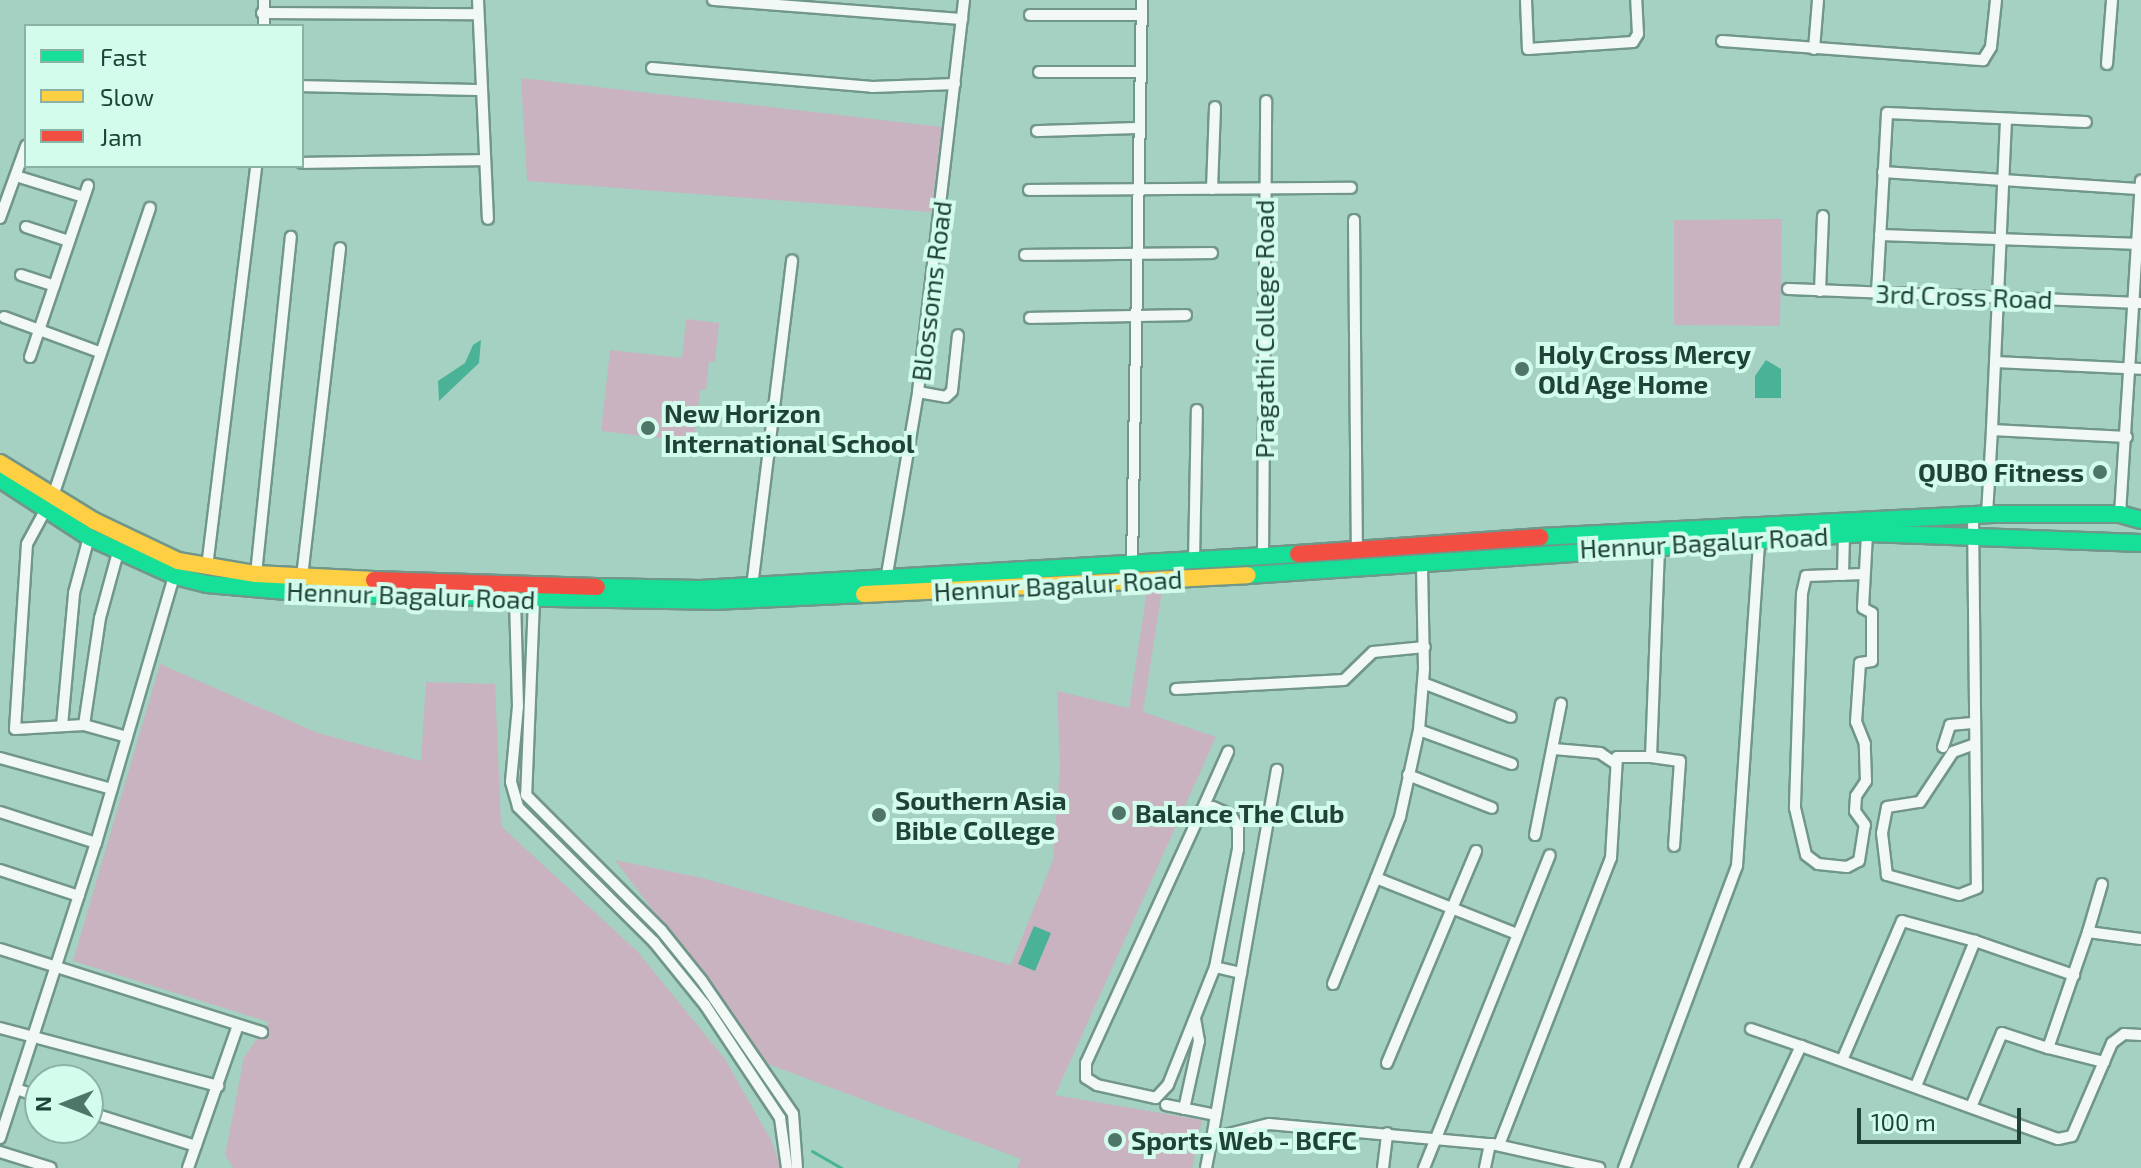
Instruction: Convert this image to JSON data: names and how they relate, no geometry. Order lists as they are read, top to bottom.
{
  "streets": {
    "main road": ["Hennur Bagalur Road"],
    "street": ["Blossoms Road", "3rd Cross Road", "Pragathi College Road"]
  },
  "crossings": [
    ["Blossoms Road", "Hennur Bagalur Road"],
    ["Pragathi College Road", "Hennur Bagalur Road"]
  ],
  "places": [
    "Holy Cross Mercy Old Age Home",
    "New Horizon International School",
    "QUBO Fitness",
    "Balance The Club",
    "Southern Asia Bible College",
    "Sports Web - BCFC"
  ],
  "legend": ["Fast", "Slow", "Jam"],
  "scale_bar": "100 m",
  "north": "left"
}
